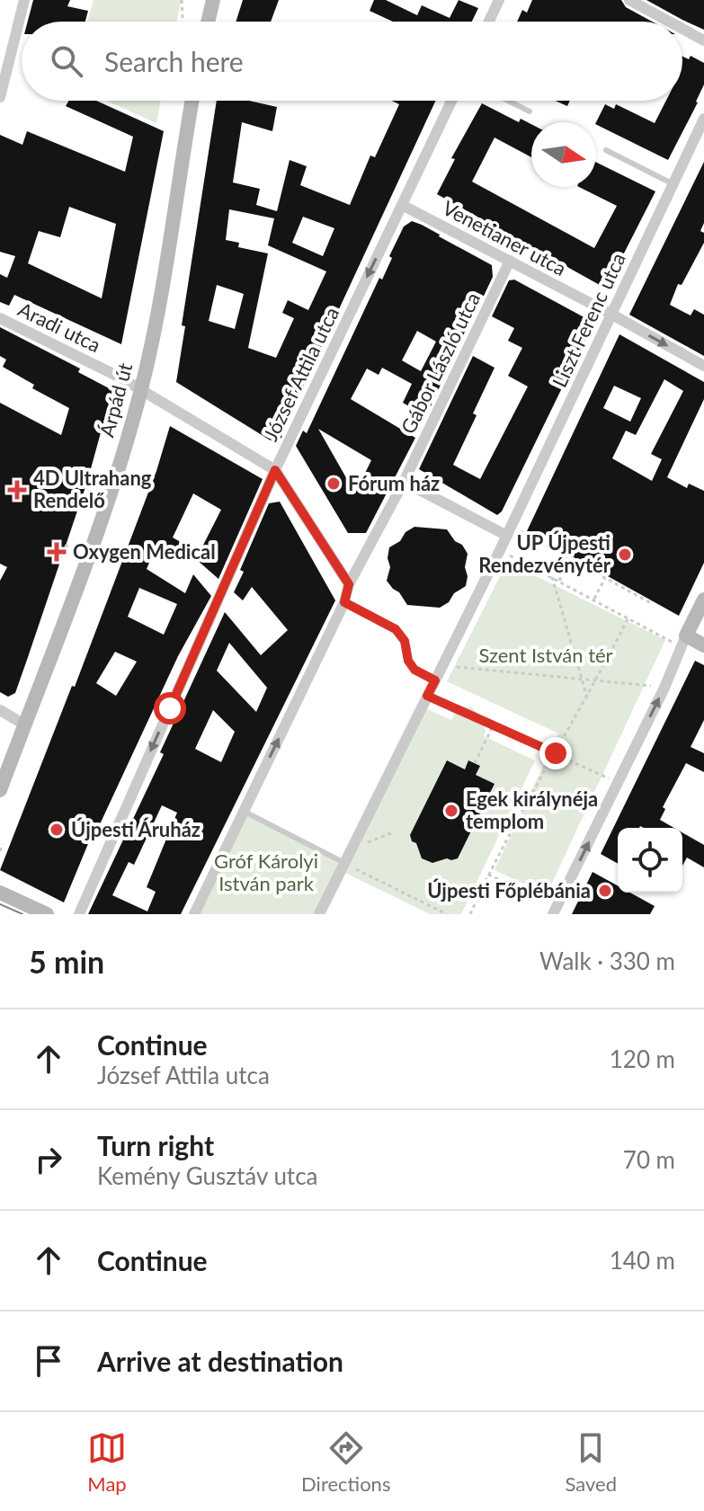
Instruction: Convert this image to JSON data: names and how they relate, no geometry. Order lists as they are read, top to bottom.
{
  "streets": {
    "main road": ["Árpád út"],
    "street": [
      "Venetianer utca",
      "Liszt Ferenc utca",
      "Aradi utca",
      "Gábor László utca",
      "József Attila utca"
    ]
  },
  "crossings": [
    ["Venetianer utca", "Liszt Ferenc utca"],
    ["Venetianer utca", "Gábor László utca"],
    ["Venetianer utca", "József Attila utca"],
    ["Aradi utca", "József Attila utca"],
    ["Aradi utca", "Árpád út"]
  ],
  "one_way": ["József Attila utca"],
  "parks": ["Szent István tér", "Gróf Károlyi István park"],
  "places": {
    "other": [
      "Fórum ház",
      "UP Újpesti Rendezvénytér",
      "Egek királynéja templom",
      "Újpesti Áruház",
      "Újpesti Főplébánia"
    ],
    "health": ["4D Ultrahang Rendelő", "Oxygen Medical"]
  },
  "north": "right",
  "page": {
    "search": "Search here",
    "heading": ["5 min", "Walk · 330 m"],
    "list": [
      ["Continue", "József Attila utca", "120 m"],
      ["Turn right", "Kemény Gusztáv utca", "70 m"],
      ["Continue", "140 m"],
      "Arrive at destination"
    ],
    "nav": ["Map", "Directions", "Saved"]
  }
}
